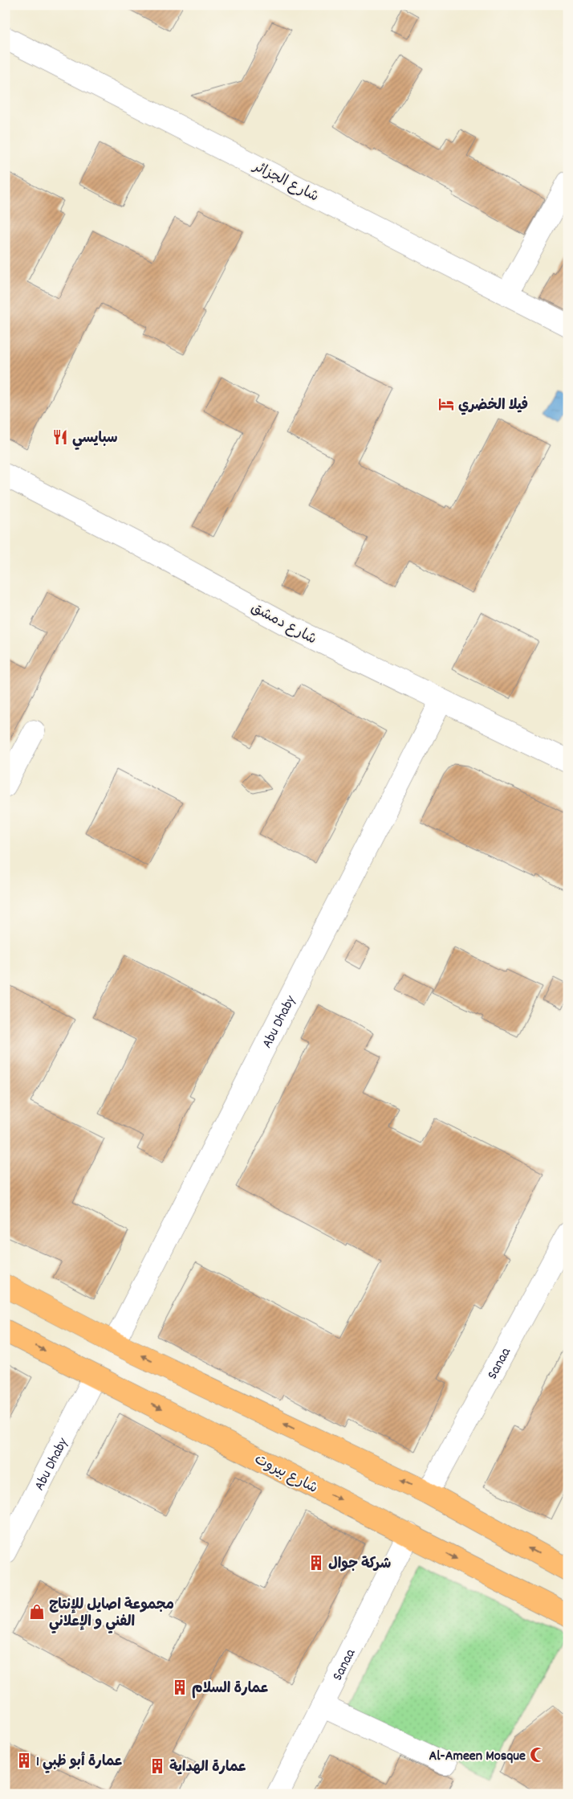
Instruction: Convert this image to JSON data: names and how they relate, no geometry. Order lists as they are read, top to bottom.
{
  "streets": {
    "main road": ["شارع بيروت"],
    "street": [
      "شارع الجزائر",
      "شارع دمشق",
      "Abu Dhaby",
      "Sanaa"
    ]
  },
  "crossings": [
    ["شارع دمشق", "Abu Dhaby"],
    ["Abu Dhaby", "شارع بيروت"],
    ["Sanaa", "شارع بيروت"]
  ],
  "places": {
    "hotel": ["فيلا الخضري"],
    "restaurant": ["سبايسي"],
    "building": [
      "شركة جوال",
      "عمارة السلام",
      "عمارة أبو ظبي 1",
      "عمارة الهداية"
    ],
    "shop": ["مجموعة اصايل للإنتاج الفني و الإعلاني"],
    "mosque": ["Al-Ameen Mosque"]
  }
}
